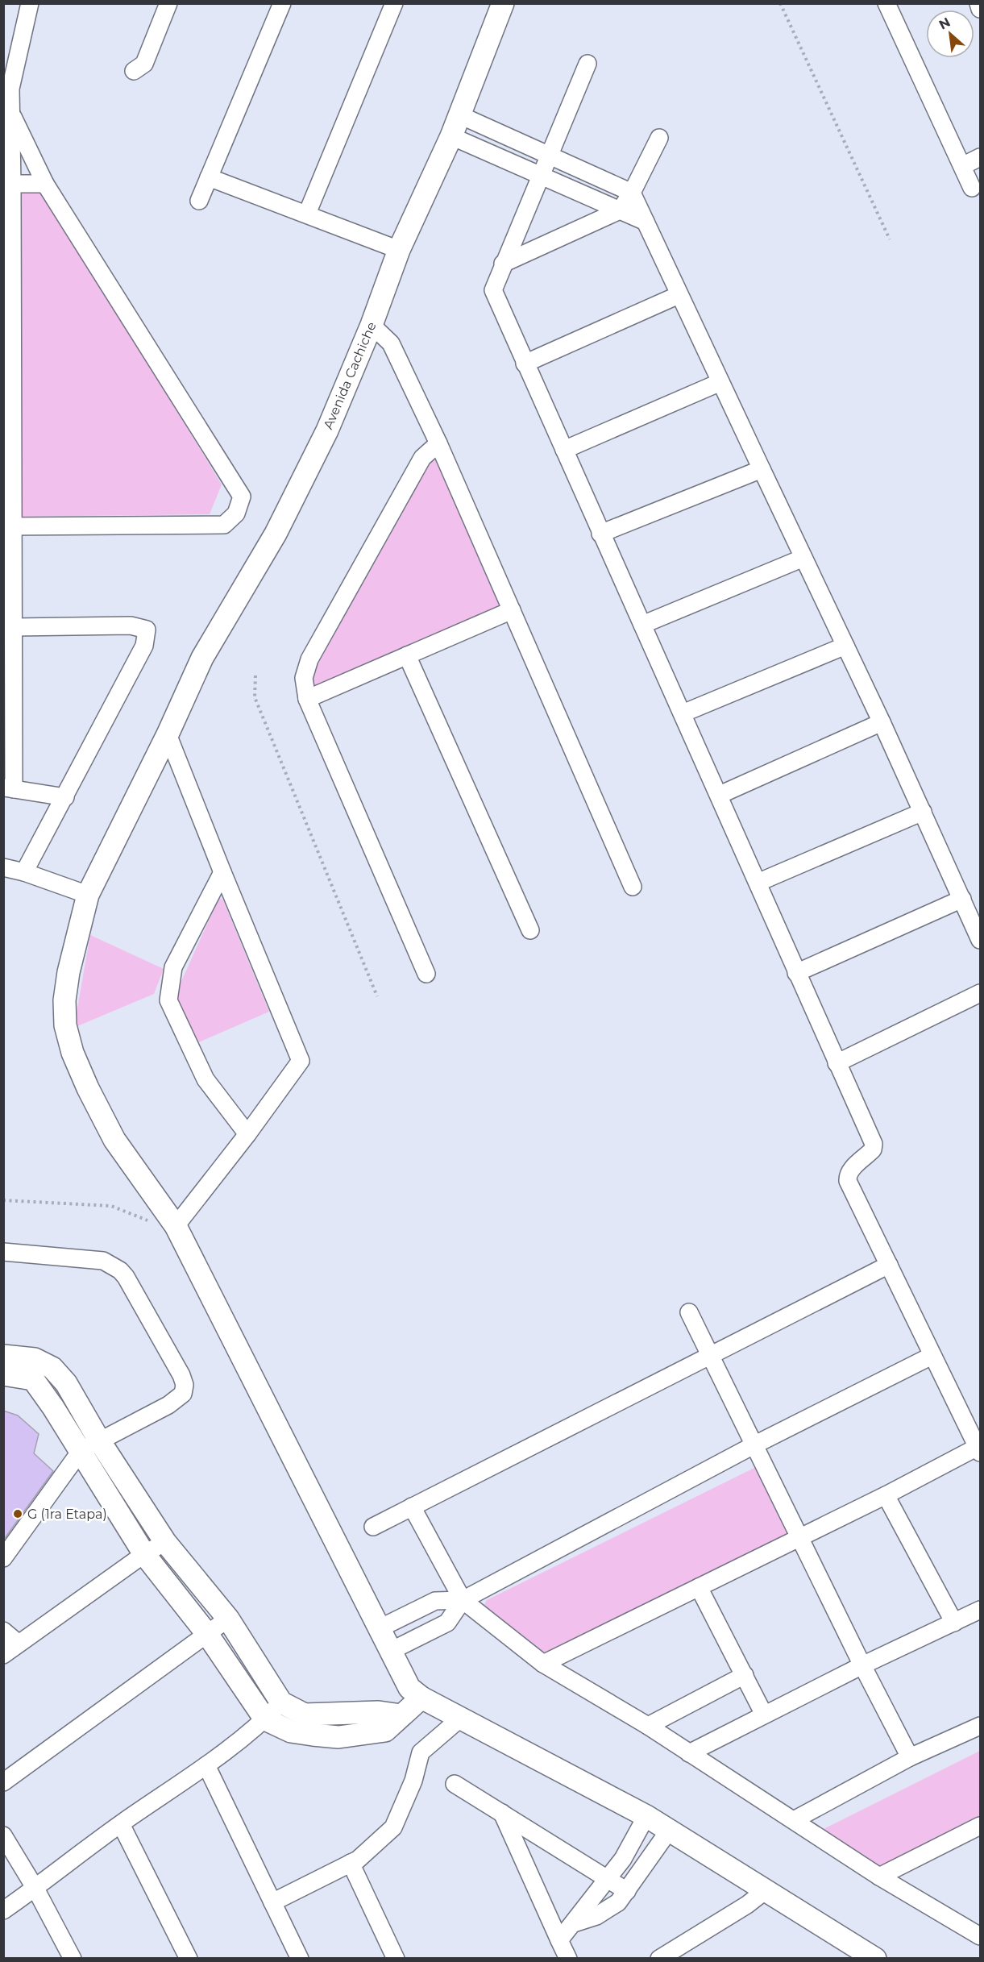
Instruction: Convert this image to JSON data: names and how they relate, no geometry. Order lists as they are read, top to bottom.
{
  "streets": {
    "street": ["Avenida Cachiche"]
  },
  "places": ["G (1ra Etapa)"],
  "north": "top left"
}
